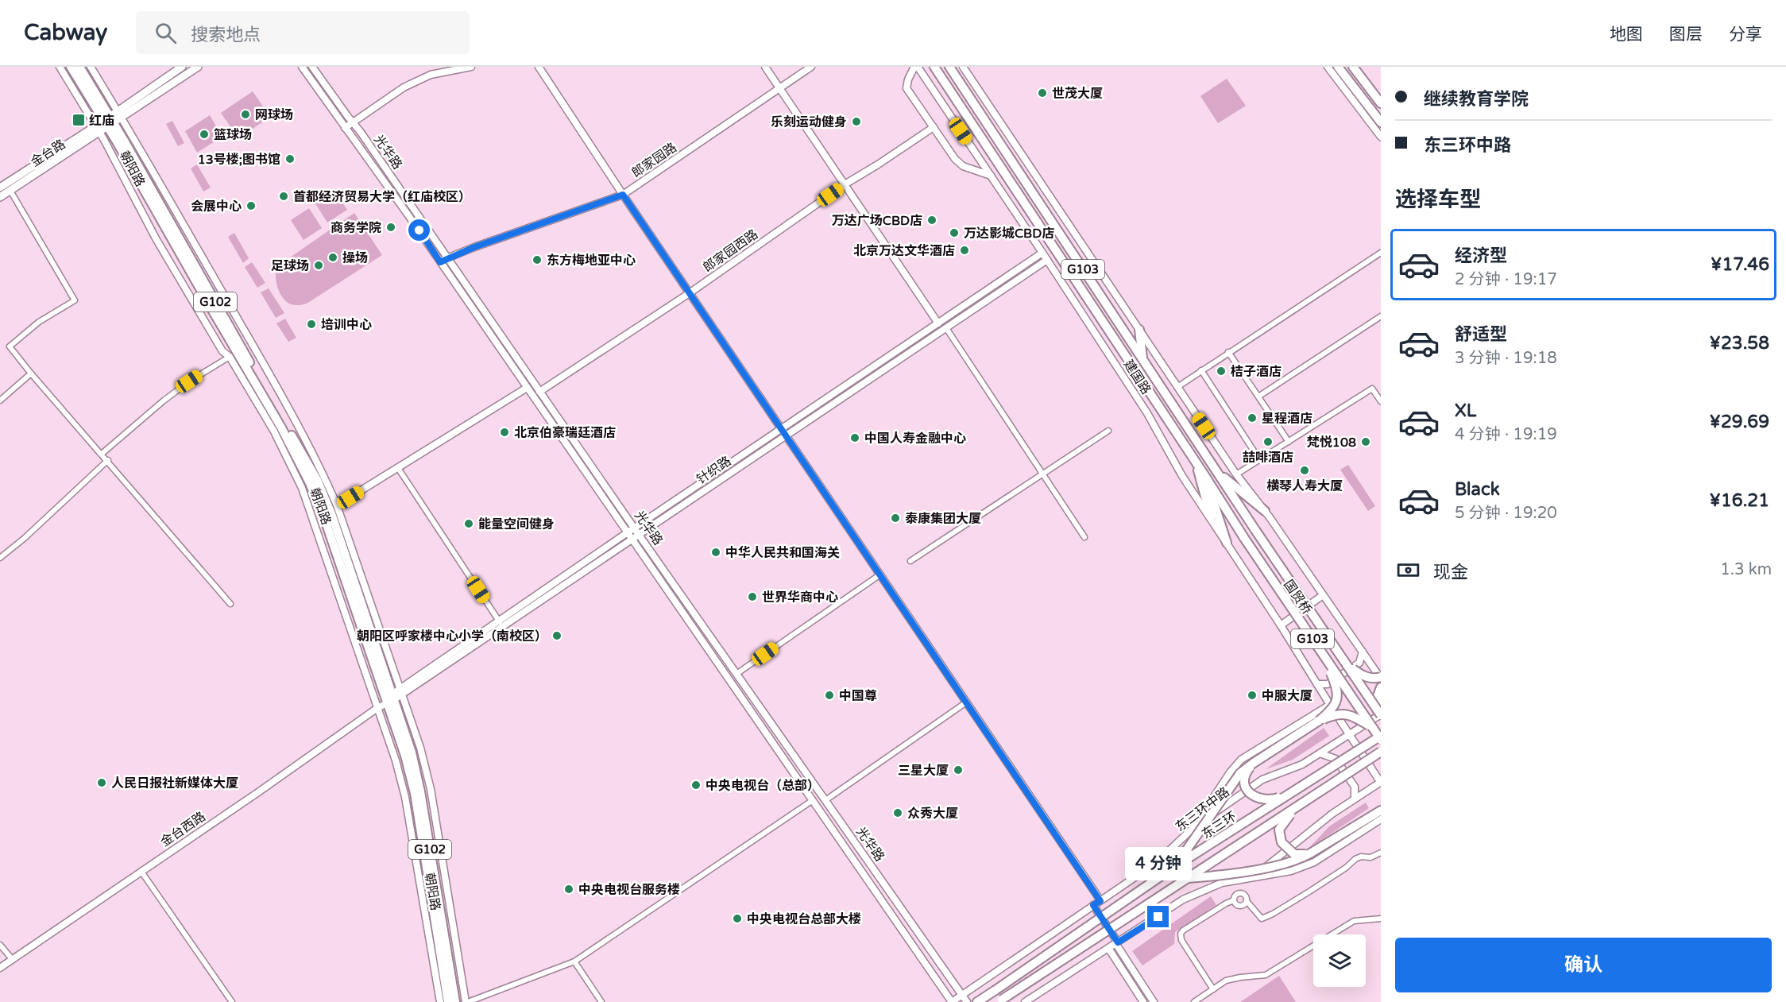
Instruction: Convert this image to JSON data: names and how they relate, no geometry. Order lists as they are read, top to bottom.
{
  "streets": {
    "highway": [
      "朝阳路",
      "G103",
      "G102",
      "建国路",
      "国贸桥",
      "东三环"
    ],
    "main road": ["金台路"],
    "street": [
      "光华路",
      "郎家园路",
      "郎家园西路",
      "针织路",
      "东三环中路",
      "金台西路"
    ]
  },
  "crossings": [
    ["光华路", "郎家园路"],
    ["光华路", "郎家园西路"],
    ["光华路", "针织路"],
    ["光华路", "东三环中路"],
    ["金台路", "朝阳路"],
    ["朝阳路", "针织路"],
    ["朝阳路", "金台西路"],
    ["建国路", "针织路"],
    ["建国路", "国贸桥"],
    ["建国路", "东三环中路"],
    ["针织路", "金台西路"],
    ["国贸桥", "东三环中路"]
  ],
  "places": {
    "other": [
      "世茂大厦",
      "网球场",
      "乐刻运动健身",
      "篮球场",
      "13号楼;图书馆",
      "首都经济贸易大学（红庙校区）",
      "会展中心",
      "万达广场CBD店",
      "商务学院",
      "万达影城CBD店",
      "北京万达文华酒店",
      "操场",
      "东方梅地亚中心",
      "足球场",
      "培训中心",
      "桔子酒店",
      "星程酒店",
      "北京伯豪瑞廷酒店",
      "中国人寿金融中心",
      "喆啡酒店",
      "梵悦108",
      "横琴人寿大厦",
      "泰康集团大厦",
      "能量空间健身",
      "中华人民共和国海关",
      "世界华商中心",
      "朝阳区呼家楼中心小学（南校区）",
      "中国尊",
      "中服大厦",
      "三星大厦",
      "人民日报社新媒体大厦",
      "中央电视台（总部）",
      "众秀大厦",
      "中央电视台服务楼",
      "中央电视台总部大楼"
    ],
    "transit": ["红庙"]
  },
  "page": {
    "header": "Cabway",
    "search": "搜索地点",
    "nav": ["地图", "图层", "分享"],
    "banner": ["继续教育学院", "东三环中路"],
    "heading": "选择车型",
    "list": [
      {
        "name": "经济型",
        "note": "2 分钟 · 19:17",
        "value": "¥17.46"
      },
      {
        "name": "舒适型",
        "note": "3 分钟 · 19:18",
        "value": "¥23.58"
      },
      {
        "name": "XL",
        "note": "4 分钟 · 19:19",
        "value": "¥29.69"
      },
      {
        "name": "Black",
        "note": "5 分钟 · 19:20",
        "value": "¥16.21"
      }
    ],
    "pay": ["现金", "1.3 km"],
    "bubble": "4 分钟",
    "buttons": "确认"
  }
}
